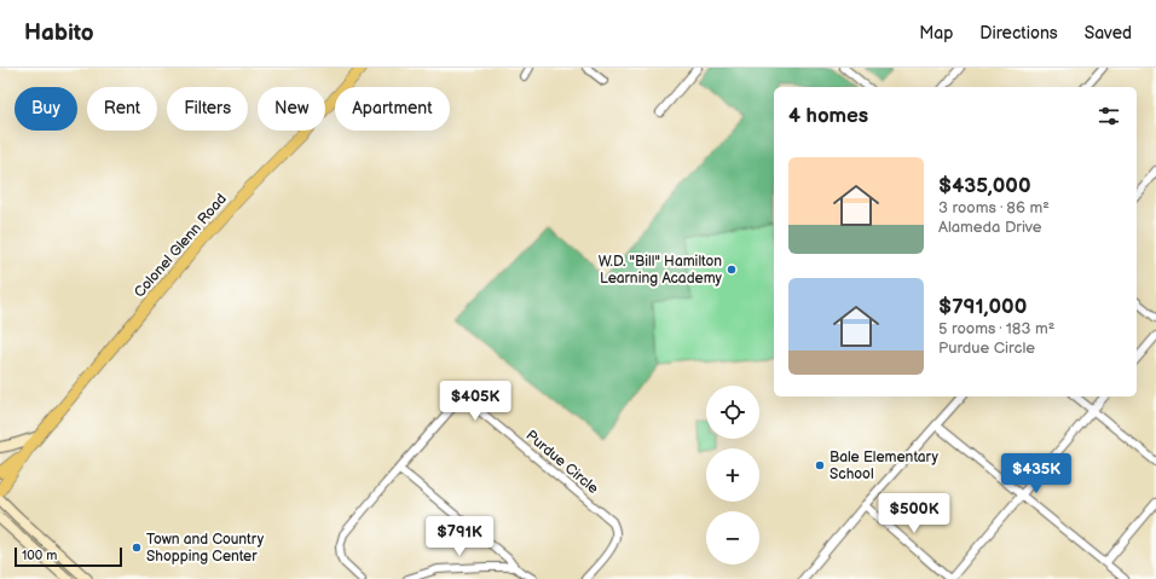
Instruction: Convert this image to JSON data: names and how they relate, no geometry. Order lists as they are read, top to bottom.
{
  "streets": {
    "main road": ["Colonel Glenn Road"],
    "street": ["Purdue Circle"]
  },
  "places": ["W.D. \"Bill\" Hamilton Learning Academy", "Bale Elementary School", "Town and Country Shopping Center"],
  "scale_bar": "100 m",
  "page": {
    "header": "Habito",
    "nav": ["Map", "Directions", "Saved"],
    "chip": [
      "Buy",
      "Rent",
      "Filters",
      "New",
      "Apartment"
    ],
    "heading": "4 homes",
    "list": [
      {
        "name": "$435,000",
        "note": "3 rooms · 86 m² · Alameda Drive"
      },
      {
        "name": "$791,000",
        "note": "5 rooms · 183 m² · Purdue Circle"
      }
    ],
    "price": [
      "$405K",
      "$435K",
      "$500K",
      "$791K"
    ],
    "map_buttons": ["+", "−"],
    "scale": "100 m"
  }
}
